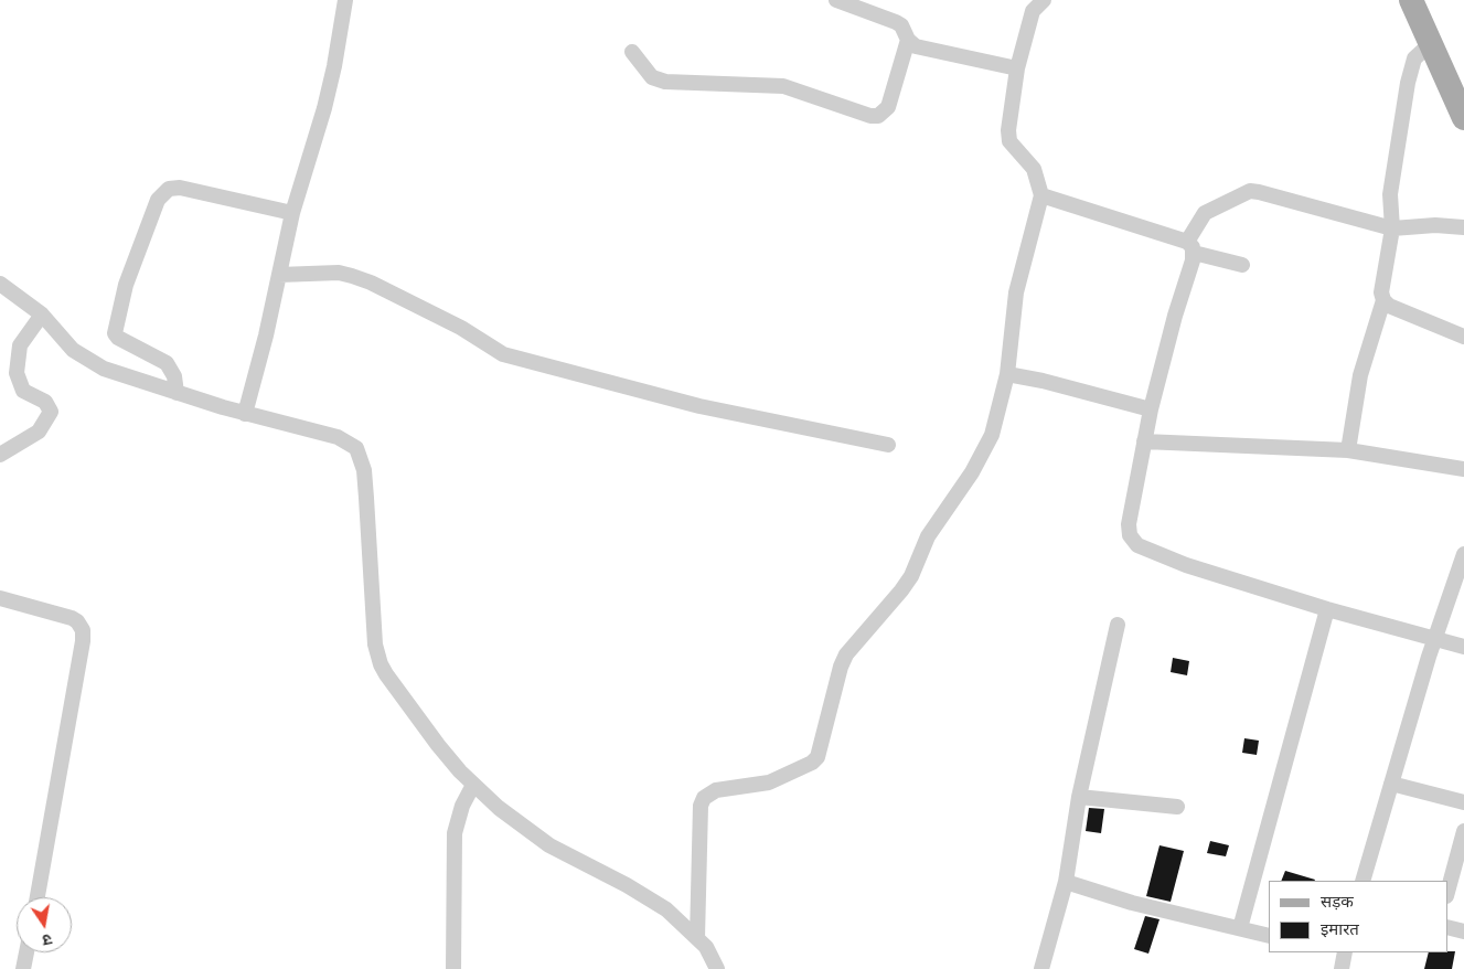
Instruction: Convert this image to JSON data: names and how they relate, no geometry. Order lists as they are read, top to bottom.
{
  "legend": ["सड़क", "इमारत"],
  "north": "bottom"
}
